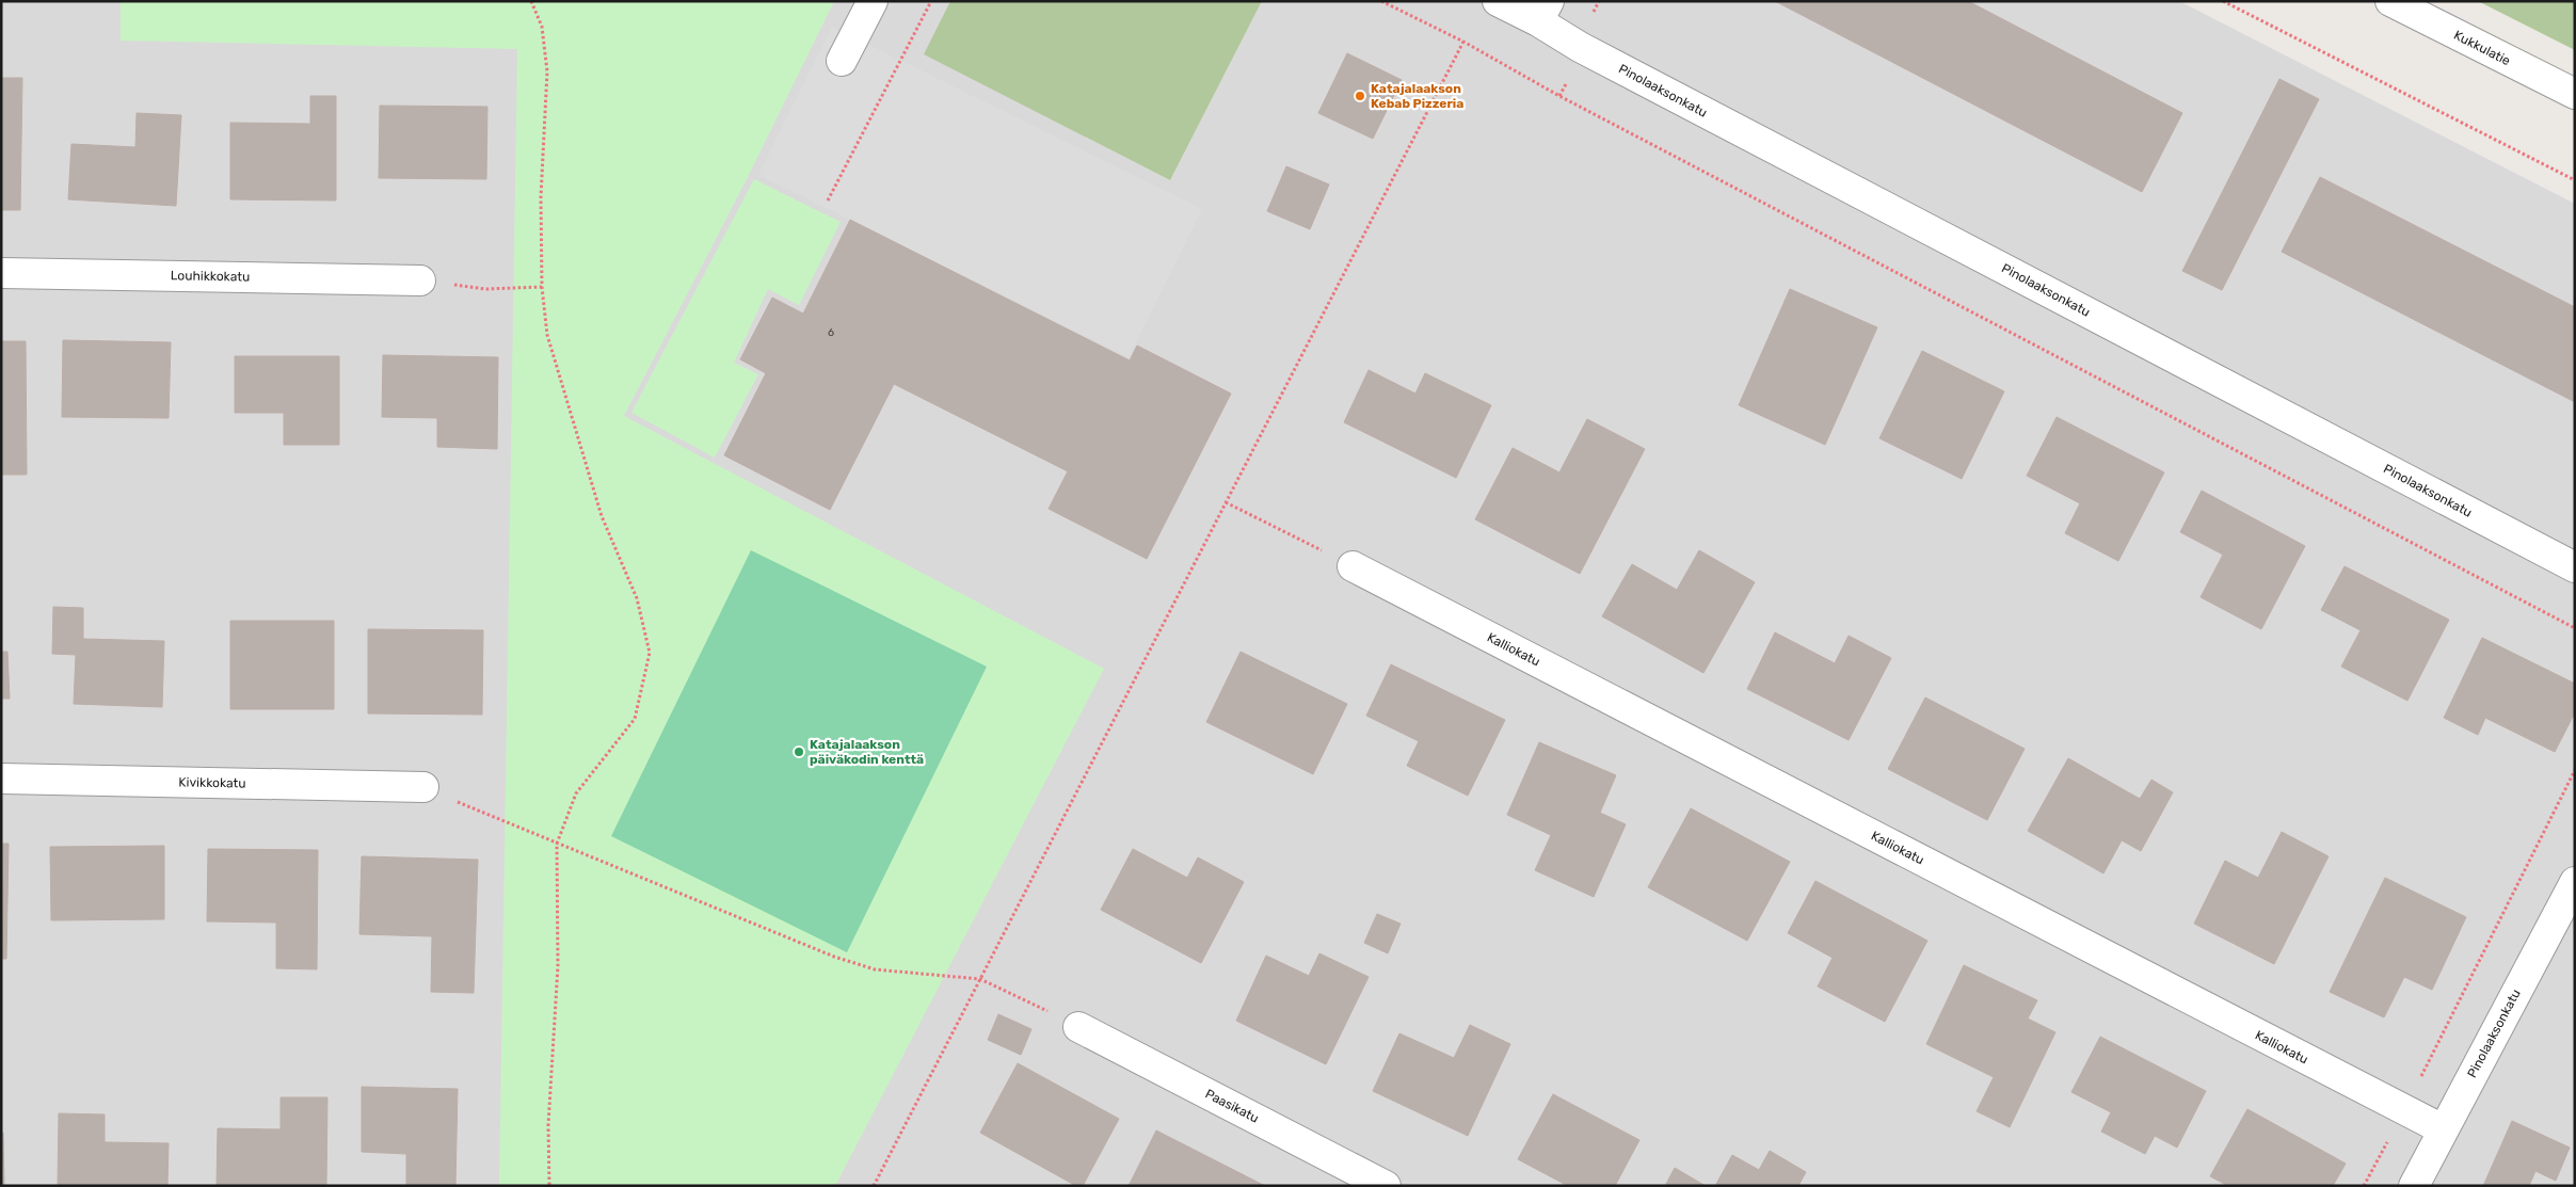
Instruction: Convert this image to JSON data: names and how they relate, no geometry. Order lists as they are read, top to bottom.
{
  "streets": {
    "street": [
      "Kukkulatie",
      "Pinolaaksonkatu",
      "Louhikkokatu",
      "Kalliokatu",
      "Kivikkokatu",
      "Paasikatu"
    ]
  },
  "crossings": [
    ["Pinolaaksonkatu", "Kalliokatu"]
  ],
  "places": ["Katajalaakson Kebab Pizzeria", "Katajalaakson päiväkodin kenttä"],
  "house_numbers": ["6"]
}
